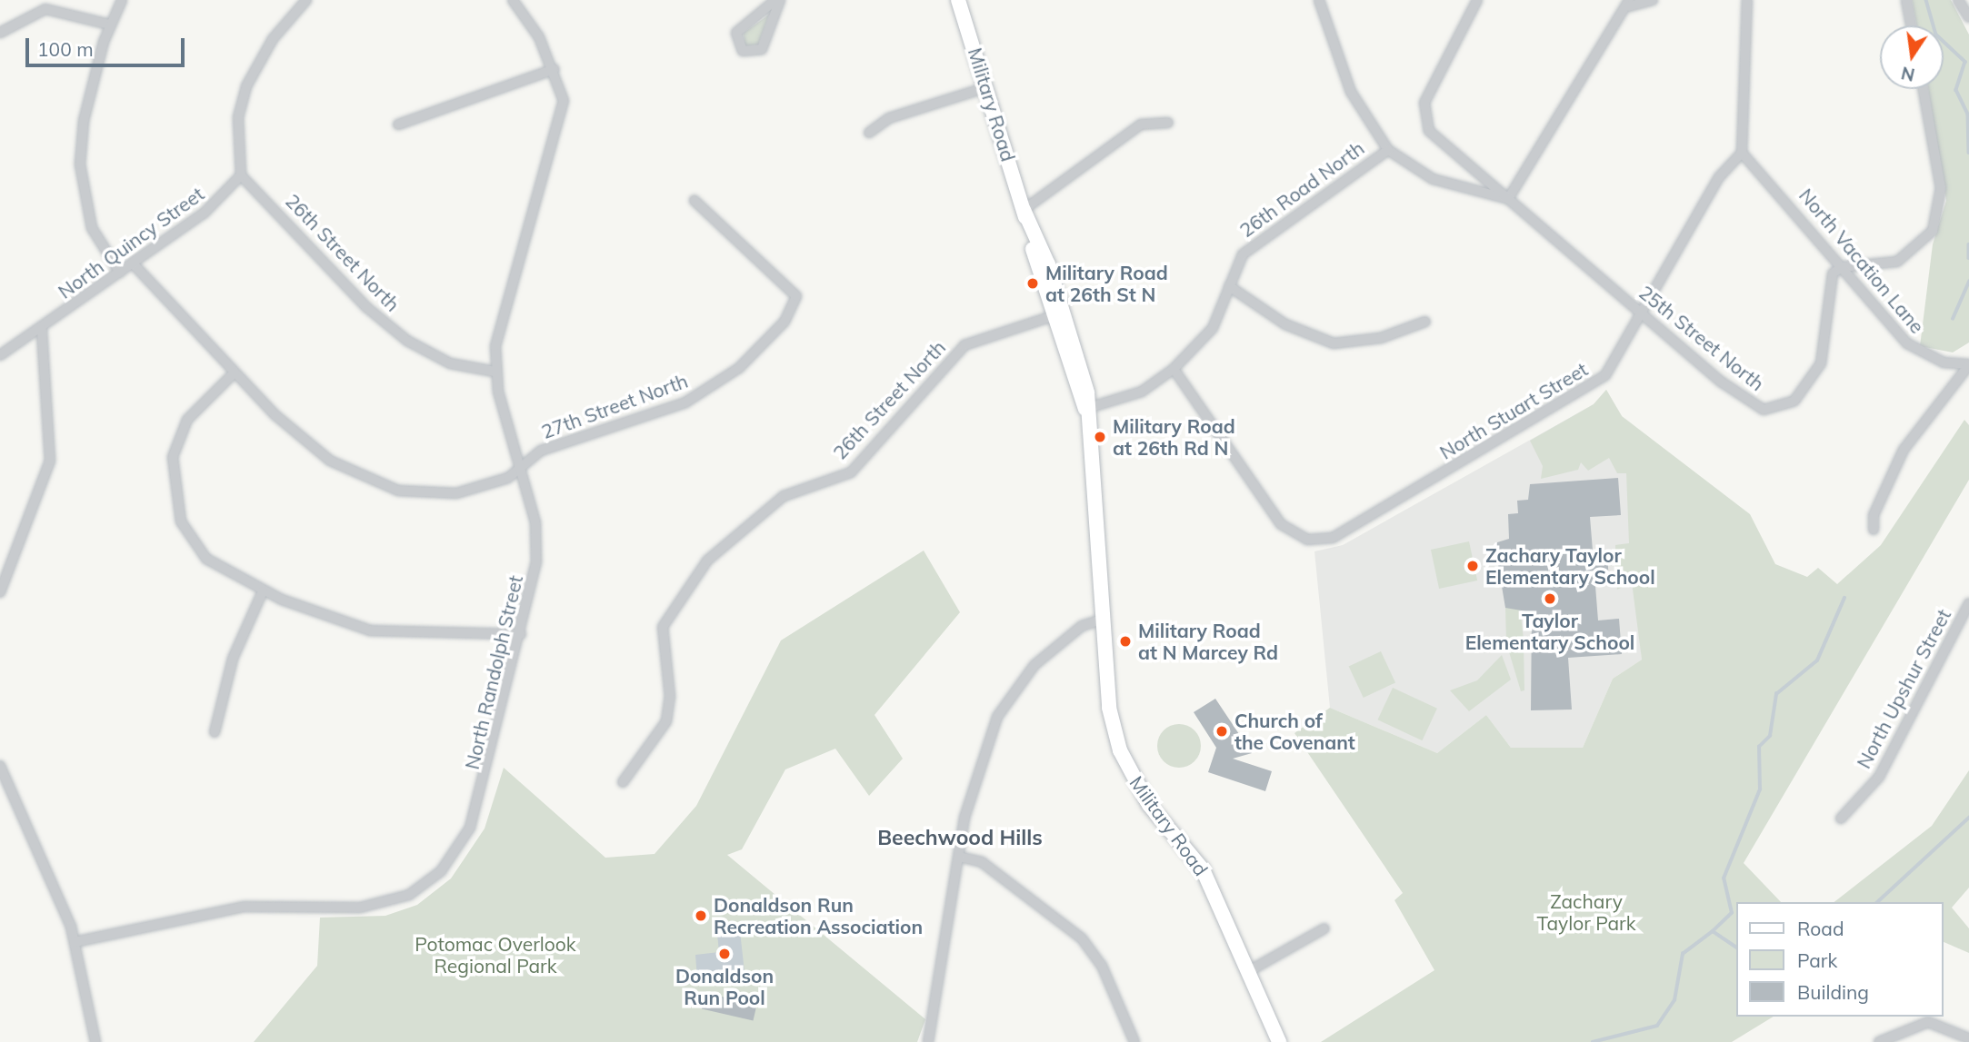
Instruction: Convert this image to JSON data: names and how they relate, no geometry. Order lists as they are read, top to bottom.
{
  "streets": {
    "main road": ["Military Road"],
    "street": [
      "26th Road North",
      "North Quincy Street",
      "26th Street North",
      "North Vacation Lane",
      "25th Street North",
      "27th Street North",
      "North Stuart Street",
      "North Randolph Street",
      "North Upshur Street"
    ]
  },
  "crossings": [
    ["Military Road", "26th Road North"],
    ["Military Road", "26th Street North"],
    ["26th Road North", "25th Street North"],
    ["26th Road North", "North Stuart Street"],
    ["North Quincy Street", "26th Street North"],
    ["North Quincy Street", "27th Street North"],
    ["26th Street North", "North Randolph Street"],
    ["North Vacation Lane", "25th Street North"],
    ["North Vacation Lane", "North Stuart Street"],
    ["25th Street North", "North Stuart Street"],
    ["27th Street North", "North Randolph Street"]
  ],
  "districts": ["Beechwood Hills"],
  "parks": ["Zachary Taylor Park", "Potomac Overlook Regional Park"],
  "places": [
    "Military Road at 26th St N",
    "Military Road at 26th Rd N",
    "Zachary Taylor Elementary School",
    "Taylor Elementary School",
    "Military Road at N Marcey Rd",
    "Church of the Covenant",
    "Donaldson Run Recreation Association",
    "Donaldson Run Pool"
  ],
  "legend": ["Road", "Park", "Building"],
  "scale_bar": "100 m",
  "north": "bottom"
}
